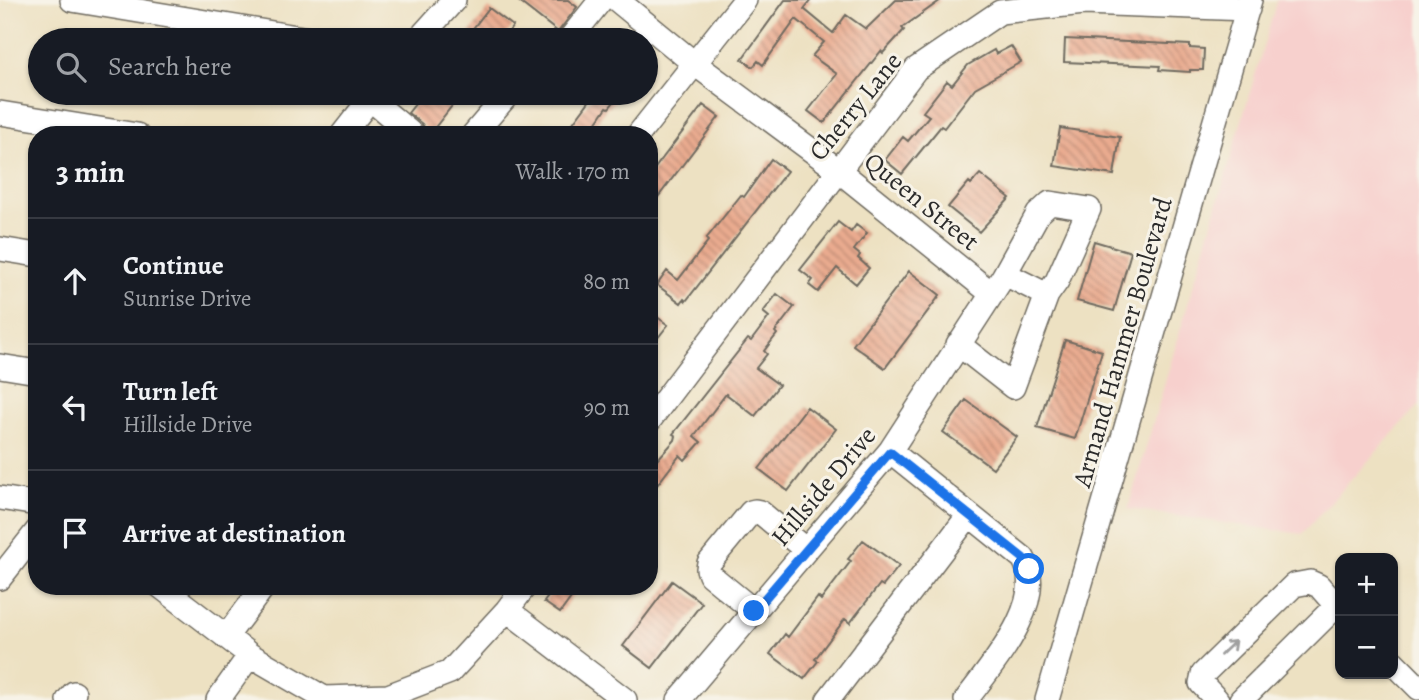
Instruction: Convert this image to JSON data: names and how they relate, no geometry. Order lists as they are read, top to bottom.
{
  "streets": {
    "street": [
      "Cherry Lane",
      "Queen Street",
      "Armand Hammer Boulevard",
      "Hillside Drive"
    ]
  },
  "crossings": [
    ["Cherry Lane", "Queen Street"],
    ["Cherry Lane", "Armand Hammer Boulevard"],
    ["Queen Street", "Hillside Drive"]
  ],
  "page": {
    "search": "Search here",
    "heading": ["3 min", "Walk · 170 m"],
    "list": [
      ["Continue", "Sunrise Drive", "80 m"],
      ["Turn left", "Hillside Drive", "90 m"],
      "Arrive at destination"
    ],
    "map_buttons": ["+", "−"]
  }
}
